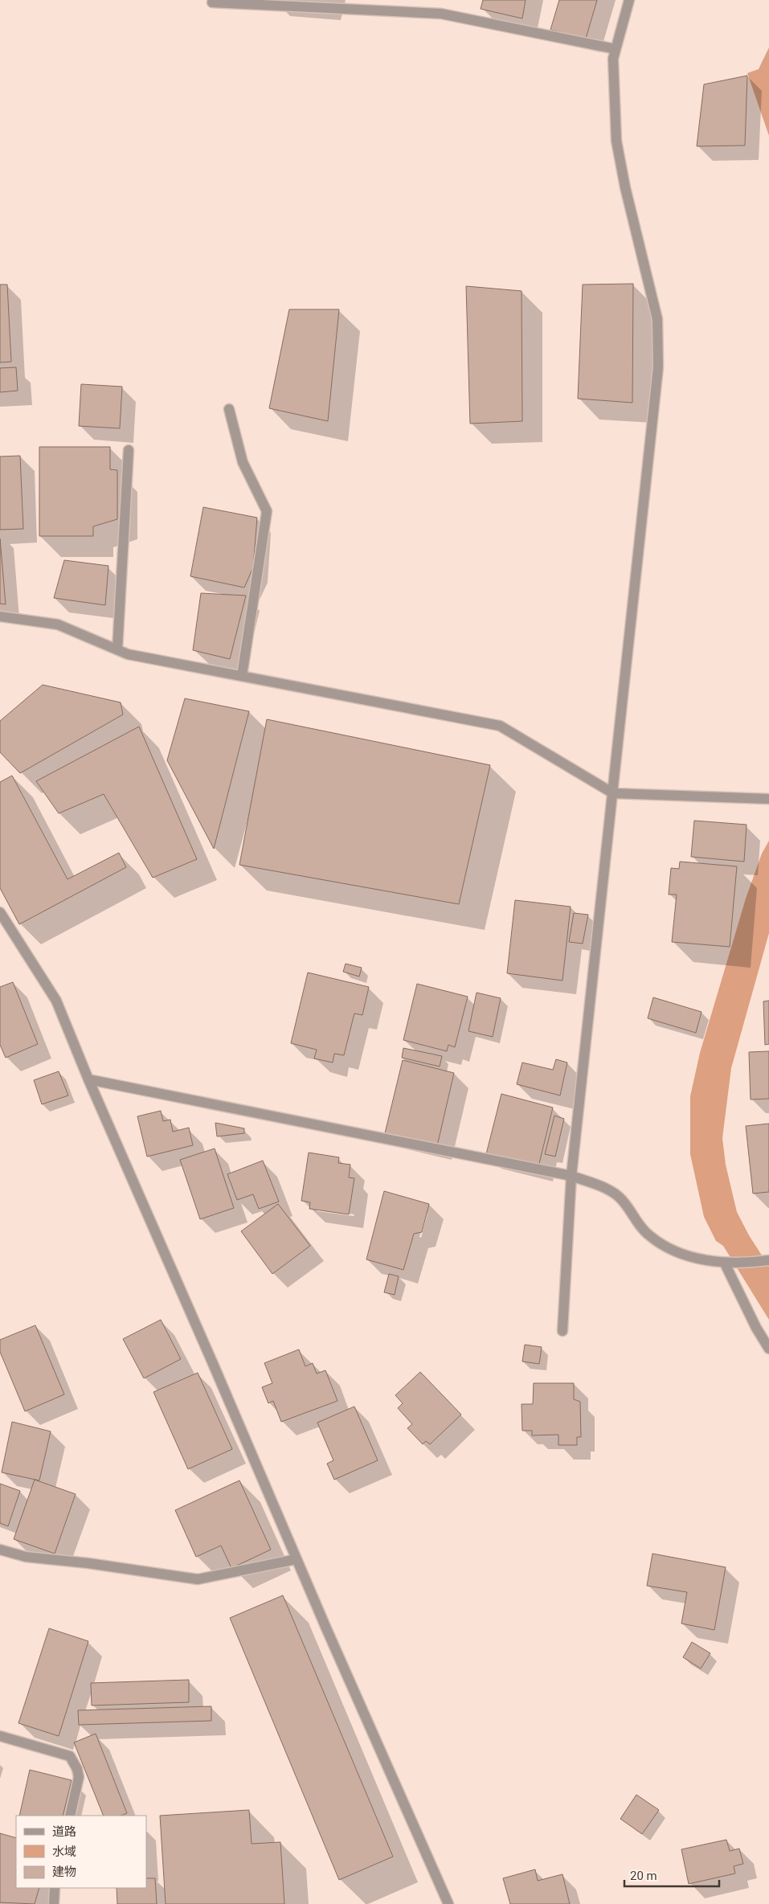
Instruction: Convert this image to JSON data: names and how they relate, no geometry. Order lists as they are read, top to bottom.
{
  "legend": ["道路", "水域", "建物"],
  "scale_bar": "20 m"
}
